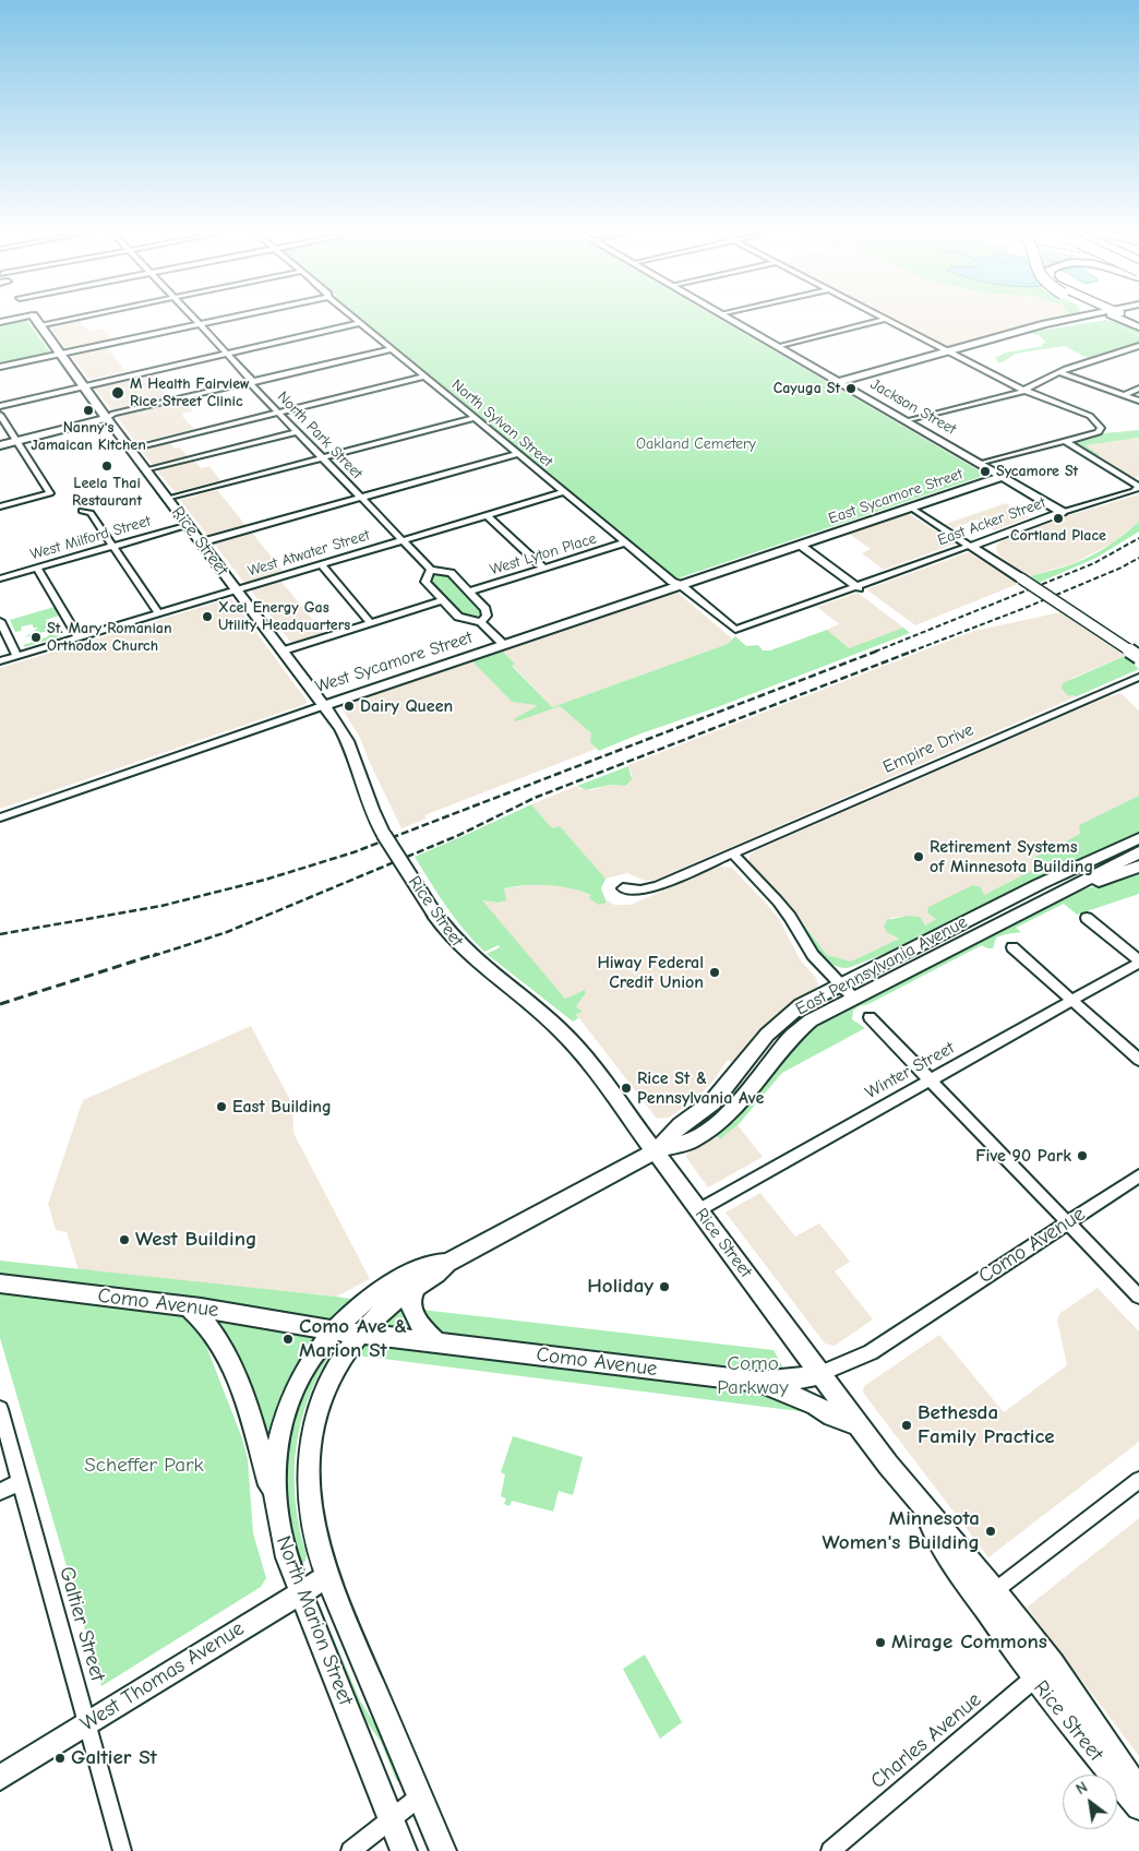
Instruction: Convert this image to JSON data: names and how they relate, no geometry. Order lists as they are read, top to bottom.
{
  "streets": {
    "main road": [
      "Jackson Street",
      "East Sycamore Street",
      "East Acker Street",
      "Rice Street",
      "West Sycamore Street",
      "East Pennsylvania Avenue",
      "Como Avenue",
      "North Marion Street",
      "West Thomas Avenue"
    ],
    "street": [
      "North Sylvan Street",
      "North Park Street",
      "West Milford Street",
      "West Atwater Street",
      "West Lyton Place",
      "Empire Drive",
      "Winter Street",
      "Galtier Street",
      "Charles Avenue"
    ]
  },
  "crossings": [
    ["Jackson Street", "East Sycamore Street"],
    ["North Sylvan Street", "East Acker Street"],
    ["North Sylvan Street", "West Atwater Street"],
    ["North Sylvan Street", "West Lyton Place"],
    ["North Sylvan Street", "West Sycamore Street"],
    ["North Park Street", "West Atwater Street"],
    ["East Sycamore Street", "West Sycamore Street"],
    ["West Milford Street", "Rice Street"],
    ["Rice Street", "West Atwater Street"],
    ["Rice Street", "West Sycamore Street"],
    ["Rice Street", "East Pennsylvania Avenue"],
    ["Rice Street", "Winter Street"],
    ["Rice Street", "Como Avenue"],
    ["Rice Street", "Charles Avenue"],
    ["Como Avenue", "North Marion Street"],
    ["North Marion Street", "West Thomas Avenue"],
    ["Galtier Street", "West Thomas Avenue"]
  ],
  "parks": ["Oakland Cemetery", "Como Parkway", "Scheffer Park"],
  "places": [
    "Cayuga St",
    "M Health Fairview Rice Street Clinic",
    "Nanny's Jamaican Kitchen",
    "Leela Thai Restaurant",
    "Sycamore St",
    "Cortland Place",
    "Xcel Energy Gas Utility Headquarters",
    "St. Mary Romanian Orthodox Church",
    "Dairy Queen",
    "Retirement Systems of Minnesota Building",
    "Hiway Federal Credit Union",
    "Rice St & Pennsylvania Ave",
    "East Building",
    "Five 90 Park",
    "West Building",
    "Holiday",
    "Como Ave & Marion St",
    "Bethesda Family Practice",
    "Minnesota Women's Building",
    "Mirage Commons",
    "Galtier St"
  ],
  "north": "top left"
}
